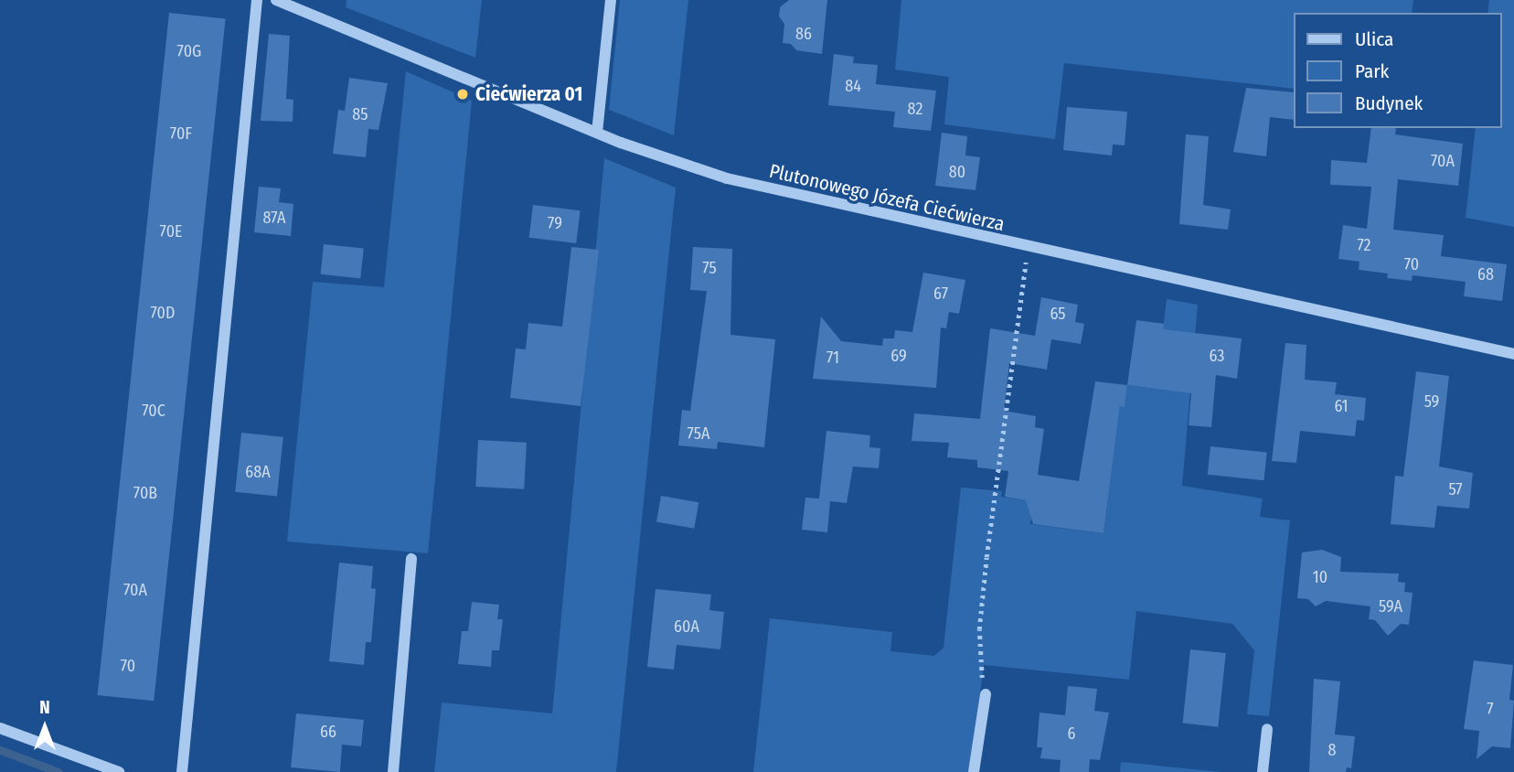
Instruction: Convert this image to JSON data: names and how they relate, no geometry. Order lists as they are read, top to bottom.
{
  "streets": {
    "street": ["Plutonowego Józefa Ciećwierza"]
  },
  "places": ["Ciećwierza 01"],
  "house_numbers": [
    "86",
    "70G",
    "84",
    "82",
    "85",
    "70F",
    "70A",
    "80",
    "87A",
    "79",
    "70E",
    "72",
    "70",
    "75",
    "68",
    "67",
    "70D",
    "65",
    "69",
    "63",
    "71",
    "59",
    "61",
    "70C",
    "75A",
    "68A",
    "57",
    "70B",
    "10",
    "70A",
    "59A",
    "60A",
    "70",
    "7",
    "66",
    "6",
    "8"
  ],
  "legend": ["Ulica", "Park", "Budynek"],
  "north": "top"
}
